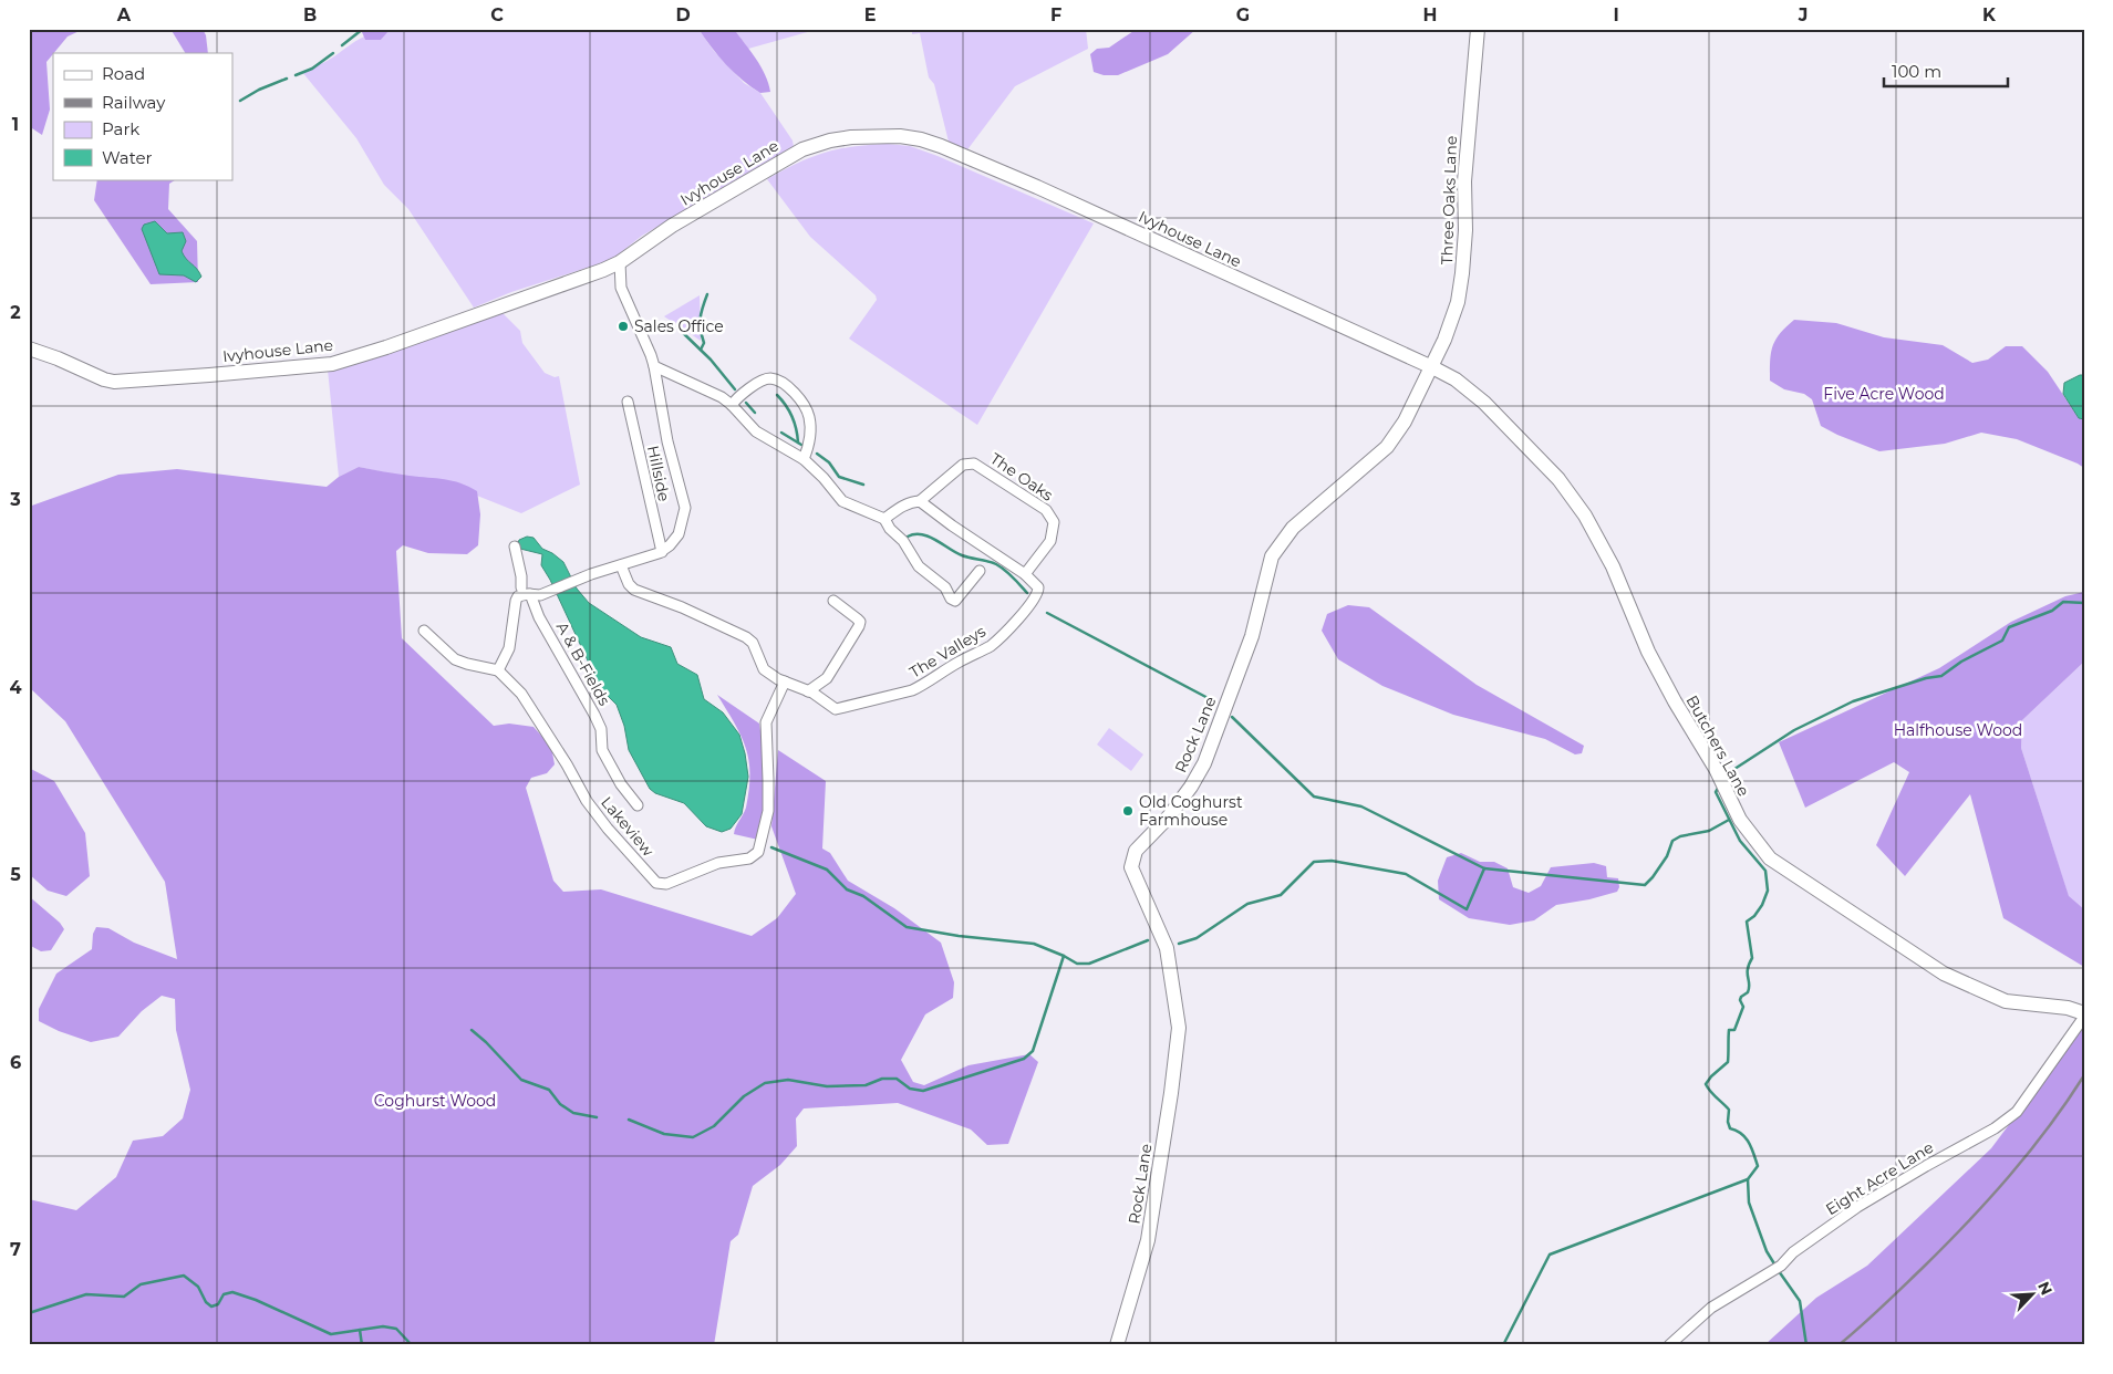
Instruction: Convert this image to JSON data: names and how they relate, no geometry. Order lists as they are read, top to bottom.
{
  "streets": {
    "street": [
      "Ivyhouse Lane",
      "Three Oaks Lane",
      "Hillside",
      "The Oaks",
      "The Valleys",
      "A & B-Fields",
      "Rock Lane",
      "Butchers Lane",
      "Lakeview",
      "Eight Acre Lane"
    ]
  },
  "crossings": [
    ["Ivyhouse Lane", "Three Oaks Lane"],
    ["Ivyhouse Lane", "Rock Lane"],
    ["Ivyhouse Lane", "Butchers Lane"],
    ["Three Oaks Lane", "Rock Lane"],
    ["Three Oaks Lane", "Butchers Lane"],
    ["The Oaks", "The Valleys"],
    ["The Valleys", "Lakeview"],
    ["Rock Lane", "Butchers Lane"],
    ["Butchers Lane", "Eight Acre Lane"]
  ],
  "parks": ["Five Acre Wood", "Halfhouse Wood", "Coghurst Wood"],
  "places": ["Sales Office", "Old Coghurst Farmhouse"],
  "legend": [
    "Road",
    "Railway",
    "Park",
    "Water"
  ],
  "scale_bar": "100 m",
  "north": "top right",
  "grid": {
    "columns": [
      "A",
      "B",
      "C",
      "D",
      "E",
      "F",
      "G",
      "H",
      "I",
      "J",
      "K"
    ],
    "rows": [
      "1",
      "2",
      "3",
      "4",
      "5",
      "6",
      "7"
    ]
  }
}
